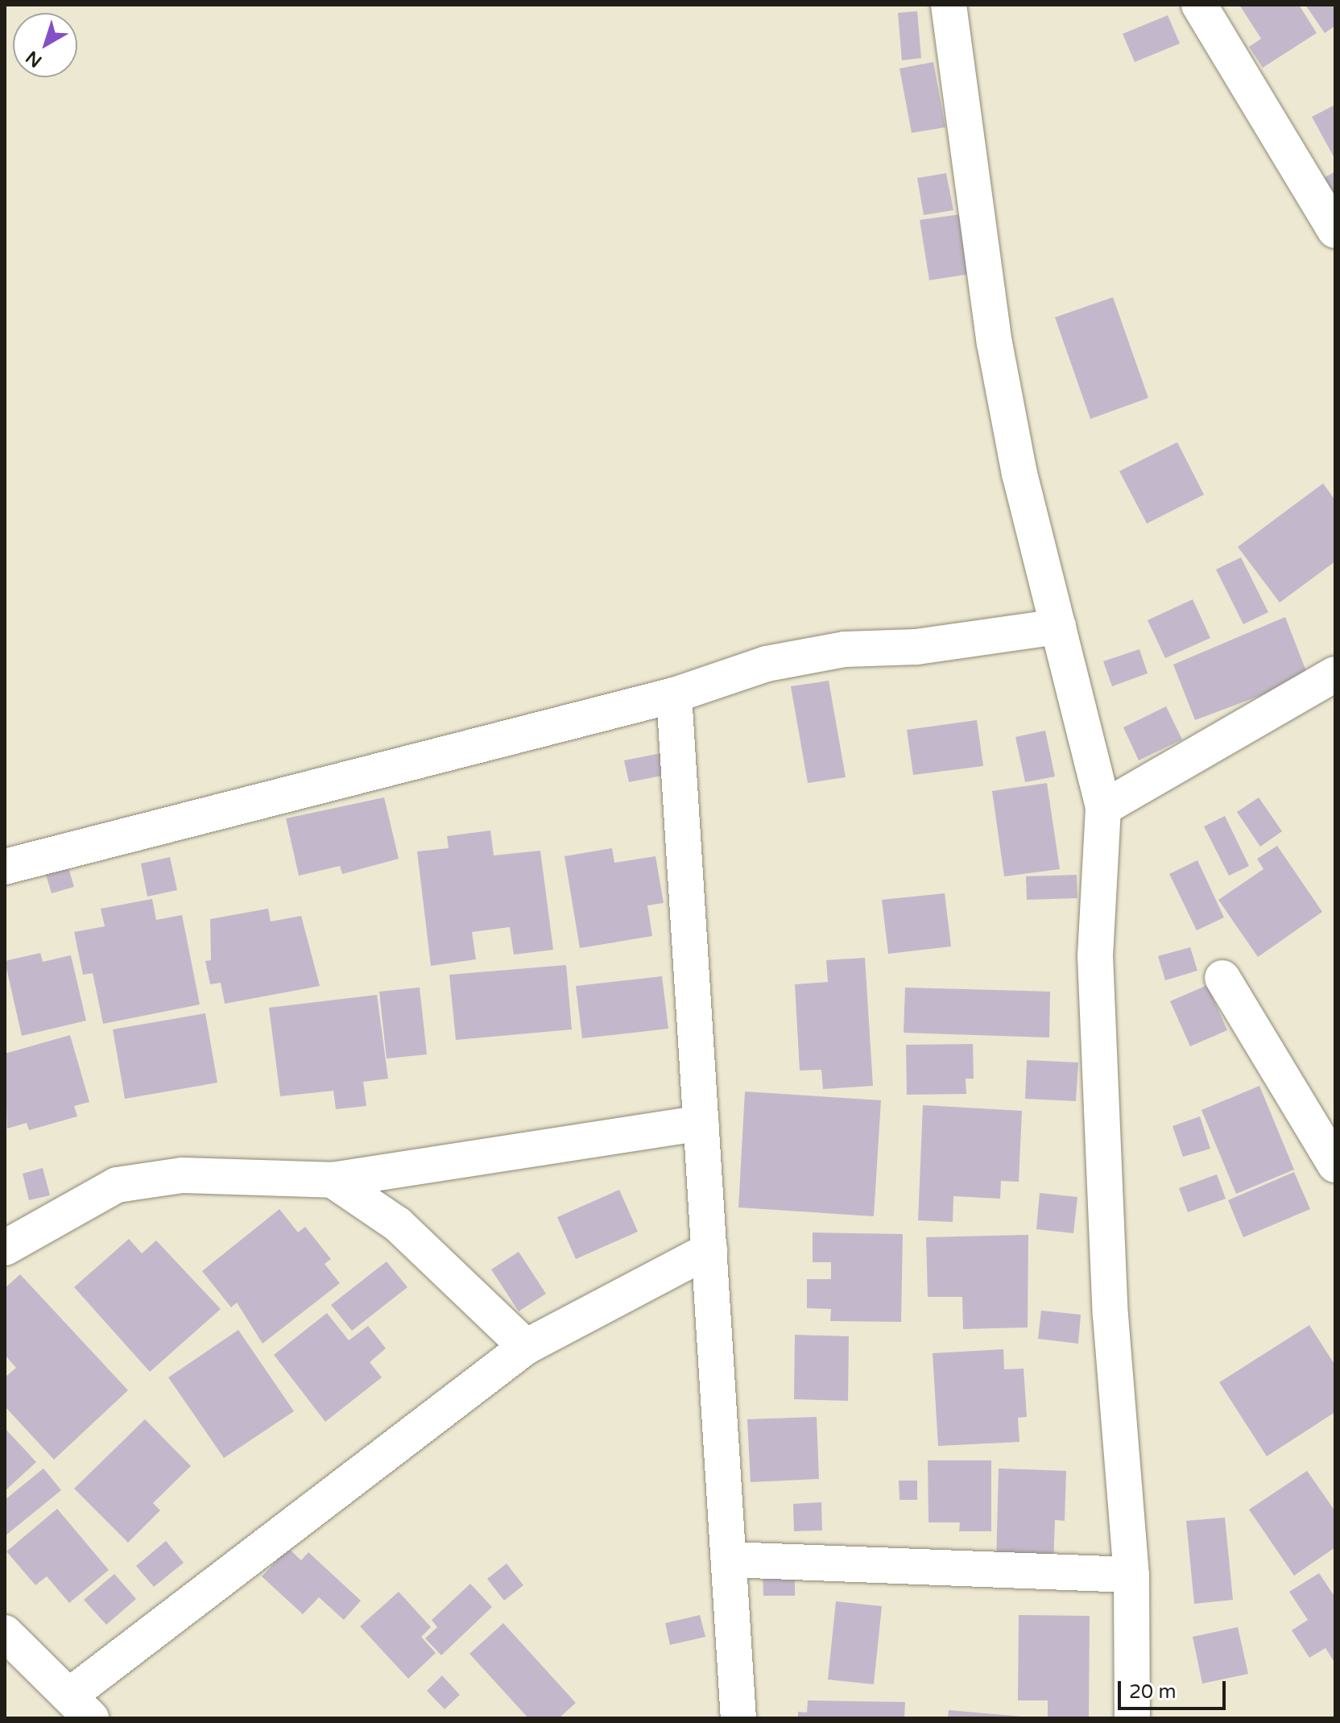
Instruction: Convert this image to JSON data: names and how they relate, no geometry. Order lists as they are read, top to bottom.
{
  "scale_bar": "20 m",
  "north": "bottom left"
}
